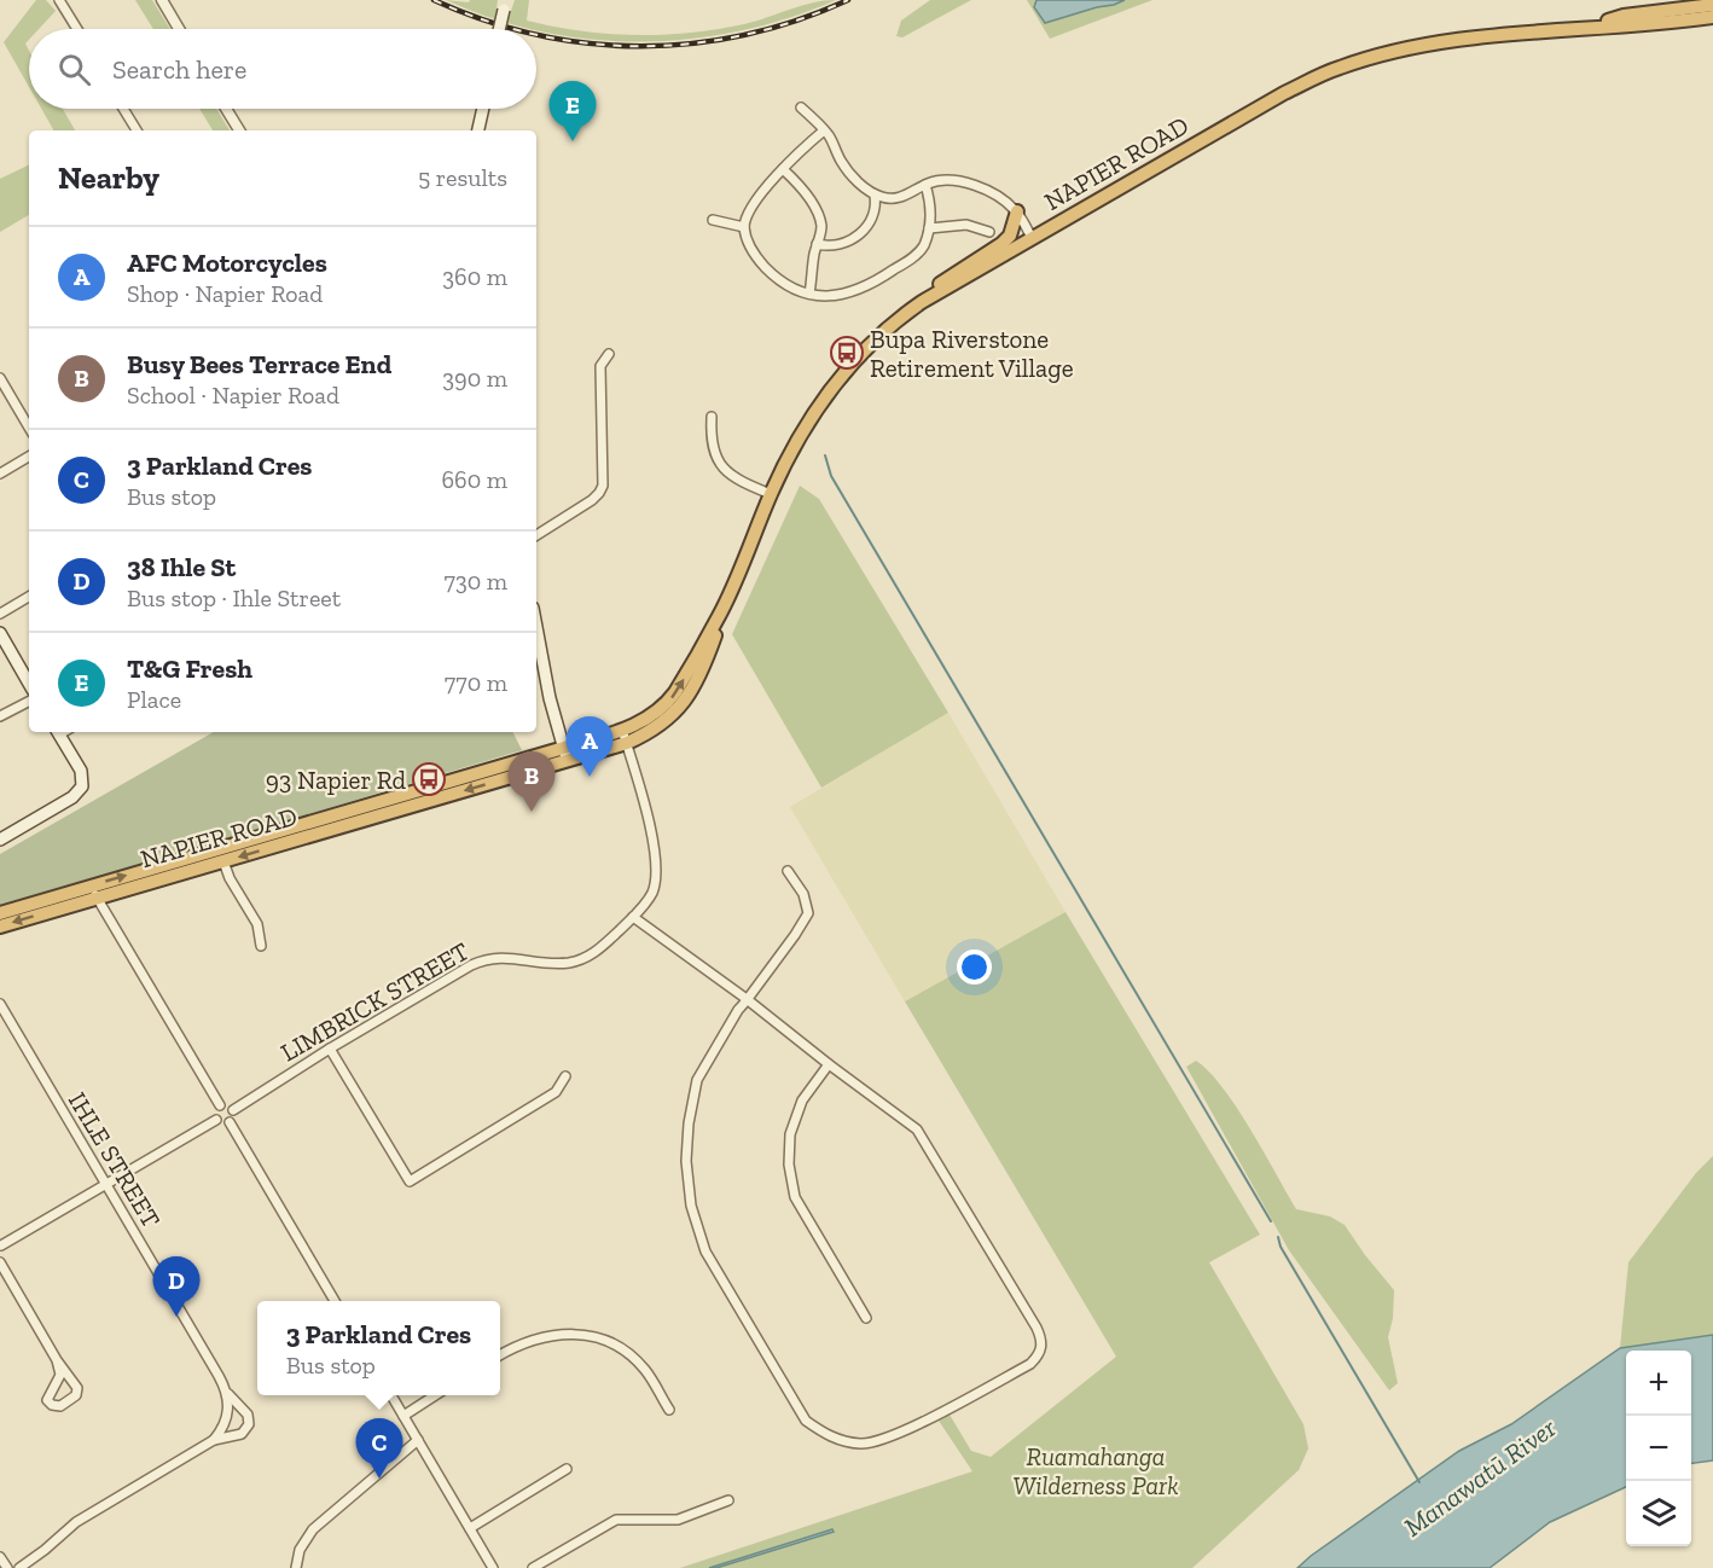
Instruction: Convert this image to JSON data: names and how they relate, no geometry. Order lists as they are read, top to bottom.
{
  "streets": {
    "highway": ["NAPIER ROAD"],
    "street": ["LIMBRICK STREET", "IHLE STREET"]
  },
  "crossings": [
    ["NAPIER ROAD", "LIMBRICK STREET"]
  ],
  "water": ["Manawatū River"],
  "parks": ["Ruamahanga Wilderness Park"],
  "places": {
    "bus stop": ["Bupa Riverstone Retirement Village", "93 Napier Rd"]
  },
  "page": {
    "search": "Search here",
    "pins": [
      "E",
      "A",
      "B",
      "D",
      "C"
    ],
    "heading": ["Nearby", "5 results"],
    "list": [
      {
        "mark": "A",
        "name": "AFC Motorcycles",
        "note": "Shop · Napier Road",
        "value": "360 m"
      },
      {
        "mark": "B",
        "name": "Busy Bees Terrace End",
        "note": "School · Napier Road",
        "value": "390 m"
      },
      {
        "mark": "C",
        "name": "3 Parkland Cres",
        "note": "Bus stop",
        "value": "660 m"
      },
      {
        "mark": "D",
        "name": "38 Ihle St",
        "note": "Bus stop · Ihle Street",
        "value": "730 m"
      },
      {
        "mark": "E",
        "name": "T&G Fresh",
        "note": "Place",
        "value": "770 m"
      }
    ],
    "popup": ["3 Parkland Cres", "Bus stop"],
    "map_buttons": ["+", "−"]
  }
}
